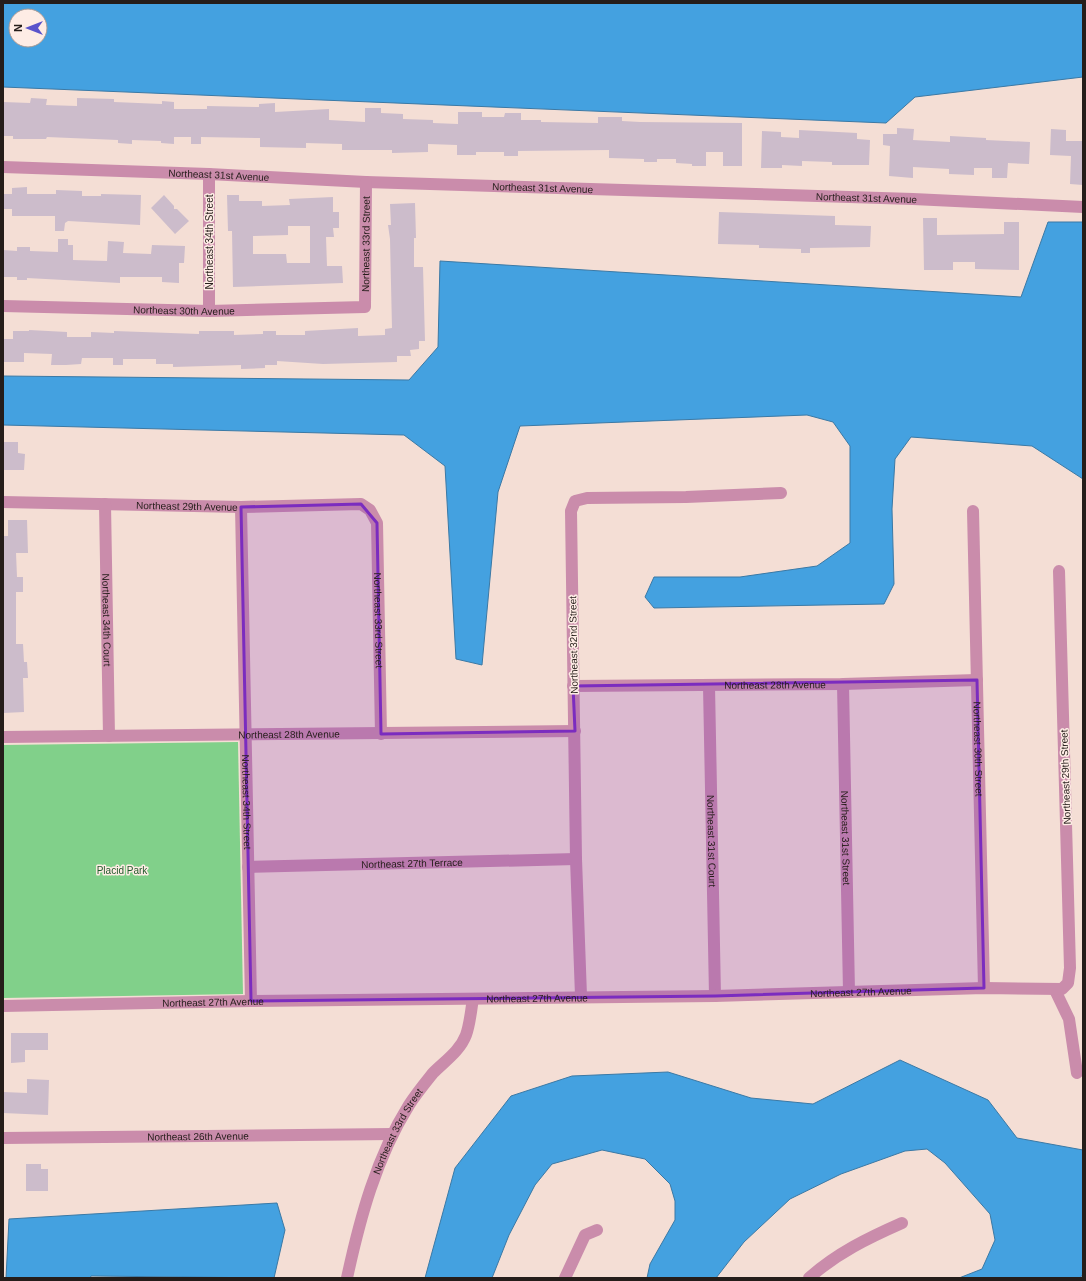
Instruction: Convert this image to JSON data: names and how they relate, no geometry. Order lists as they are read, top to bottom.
{
  "streets": {
    "street": [
      "Northeast 31st Avenue",
      "Northeast 34th Street",
      "Northeast 33rd Street",
      "Northeast 30th Avenue",
      "Northeast 29th Avenue",
      "Northeast 34th Court",
      "Northeast 32nd Street",
      "Northeast 28th Avenue",
      "Northeast 30th Street",
      "Northeast 29th Street",
      "Northeast 31st Street",
      "Northeast 31st Court",
      "Northeast 27th Terrace",
      "Northeast 27th Avenue",
      "Northeast 26th Avenue"
    ]
  },
  "crossings": [
    ["Northeast 31st Avenue", "Northeast 34th Street"],
    ["Northeast 31st Avenue", "Northeast 33rd Street"],
    ["Northeast 34th Street", "Northeast 30th Avenue"],
    ["Northeast 34th Street", "Northeast 29th Avenue"],
    ["Northeast 34th Street", "Northeast 28th Avenue"],
    ["Northeast 34th Street", "Northeast 27th Terrace"],
    ["Northeast 34th Street", "Northeast 27th Avenue"],
    ["Northeast 33rd Street", "Northeast 30th Avenue"],
    ["Northeast 33rd Street", "Northeast 29th Avenue"],
    ["Northeast 33rd Street", "Northeast 28th Avenue"],
    ["Northeast 33rd Street", "Northeast 27th Avenue"],
    ["Northeast 33rd Street", "Northeast 26th Avenue"],
    ["Northeast 29th Avenue", "Northeast 34th Court"],
    ["Northeast 34th Court", "Northeast 28th Avenue"],
    ["Northeast 32nd Street", "Northeast 28th Avenue"],
    ["Northeast 32nd Street", "Northeast 27th Terrace"],
    ["Northeast 32nd Street", "Northeast 27th Avenue"],
    ["Northeast 28th Avenue", "Northeast 30th Street"],
    ["Northeast 28th Avenue", "Northeast 31st Street"],
    ["Northeast 28th Avenue", "Northeast 31st Court"],
    ["Northeast 30th Street", "Northeast 27th Avenue"],
    ["Northeast 29th Street", "Northeast 27th Avenue"],
    ["Northeast 31st Street", "Northeast 27th Avenue"],
    ["Northeast 31st Court", "Northeast 27th Avenue"]
  ],
  "parks": ["Placid Park"],
  "north": "left"
}
